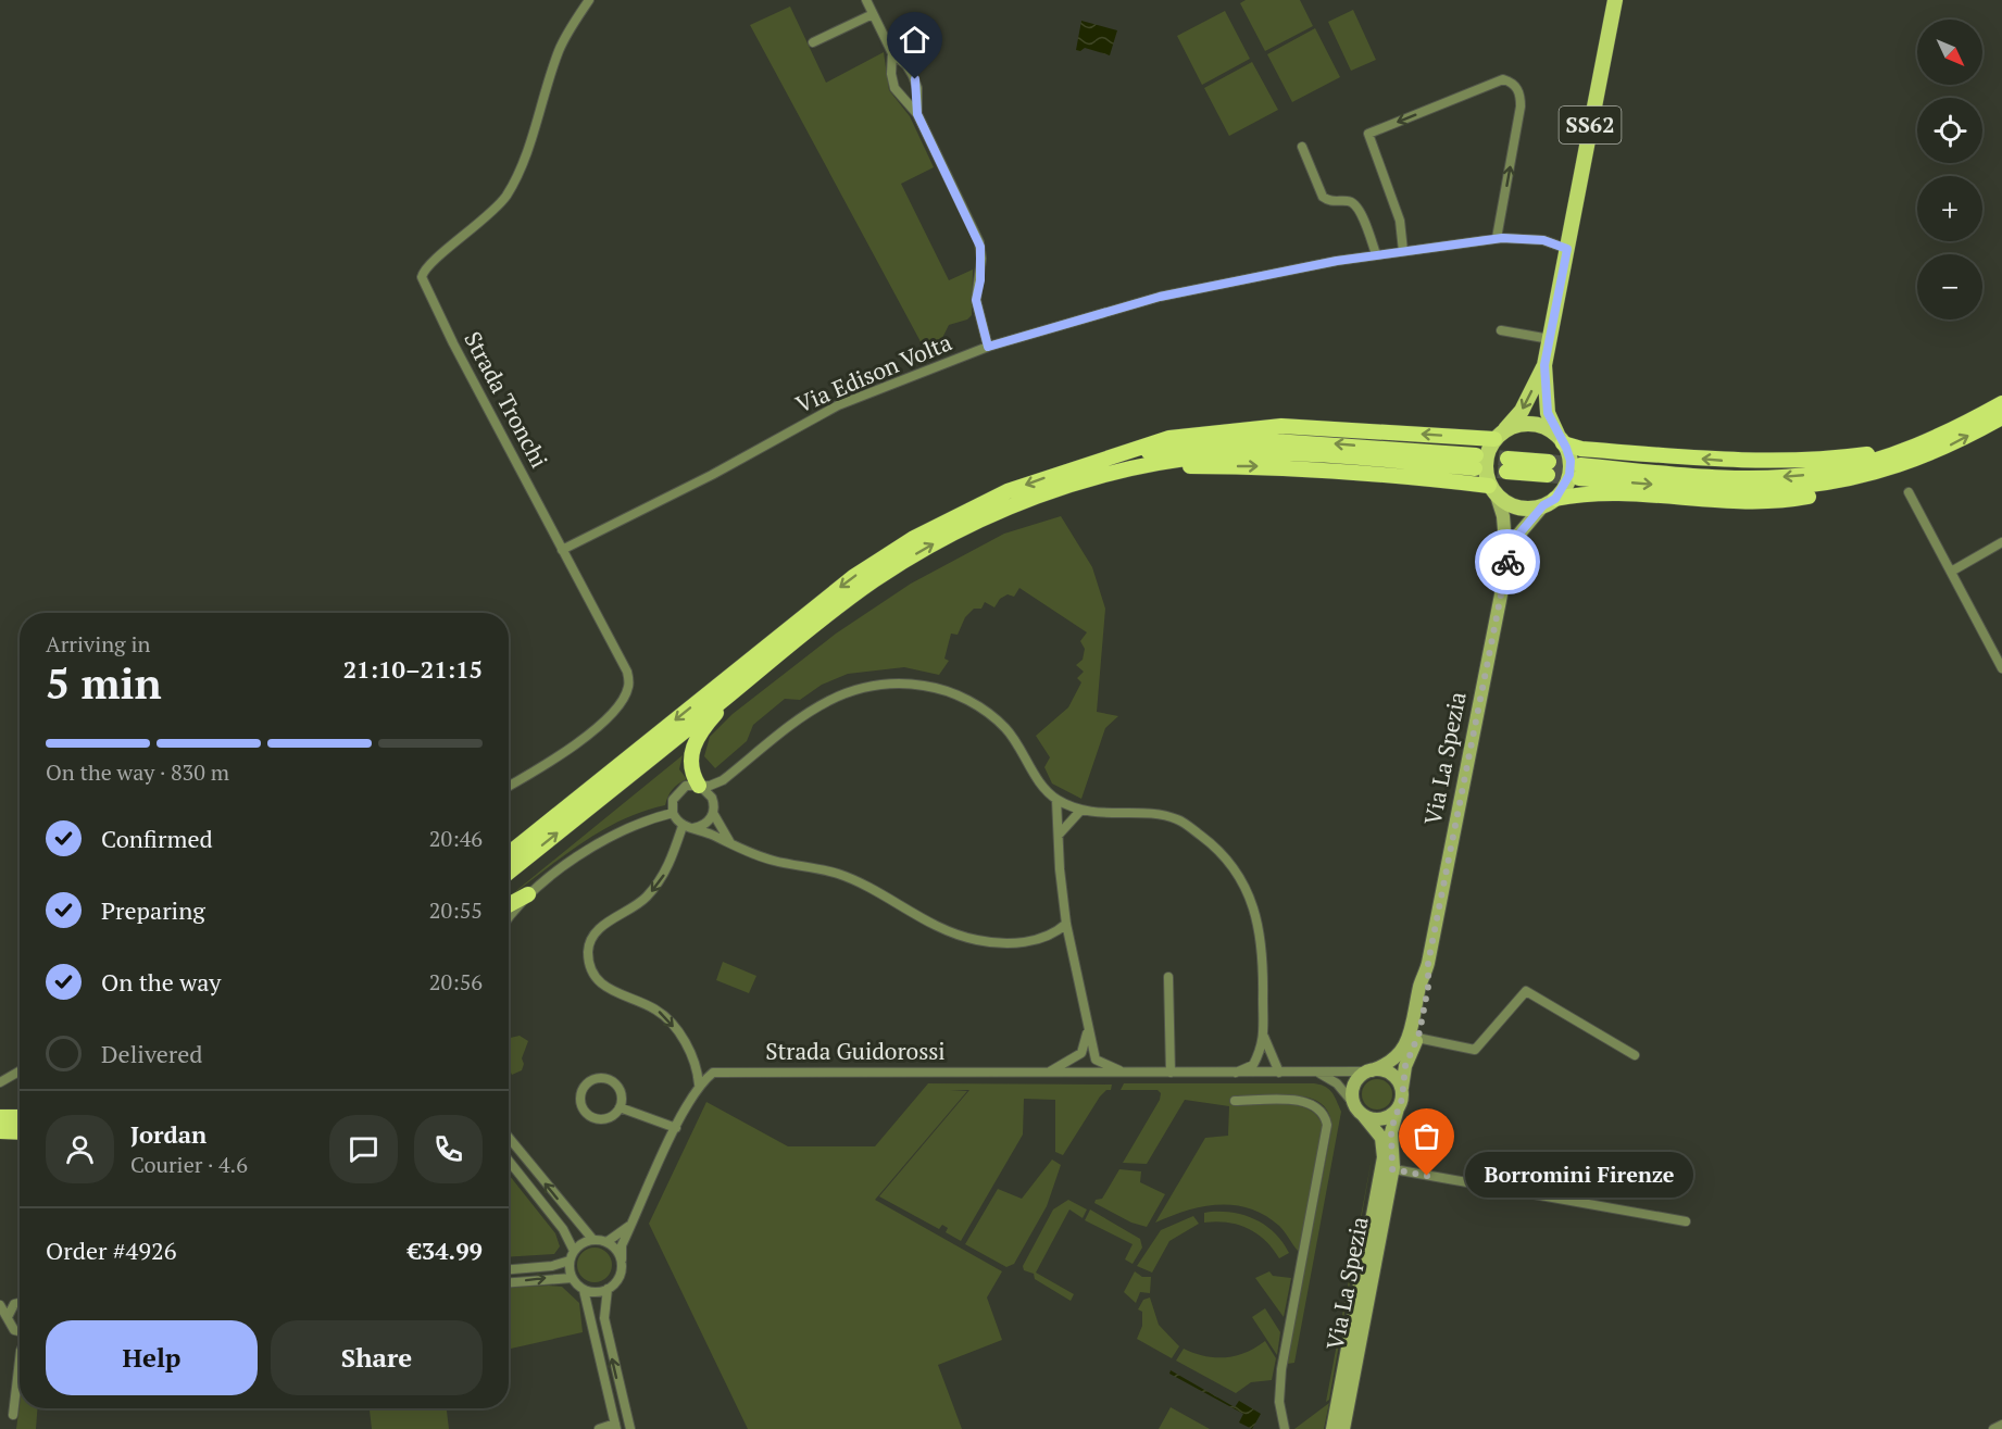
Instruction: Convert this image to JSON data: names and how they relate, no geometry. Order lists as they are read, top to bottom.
{
  "streets": {
    "main road": ["SS62", "Via La Spezia"],
    "street": ["Via Edison Volta", "Strada Tronchi", "Strada Guidorossi"]
  },
  "crossings": [
    ["Via Edison Volta", "Strada Tronchi"],
    ["Via Edison Volta", "Via La Spezia"],
    ["Via La Spezia", "Strada Guidorossi"]
  ],
  "places": ["Borromini Firenze"],
  "north": "bottom right",
  "page": {
    "map_buttons": ["+", "−"],
    "heading": ["5 min", "Arriving in", "21:10–21:15"],
    "panel": [
      "Jordan",
      "Courier · 4.6",
      "Order #4926",
      "€34.99"
    ],
    "bar": "On the way · 830 m",
    "list": [
      ["Confirmed", "20:46"],
      ["Preparing", "20:55"],
      ["On the way", "20:56"],
      "Delivered"
    ],
    "bubble": "Borromini Firenze",
    "buttons": ["Help", "Share"]
  }
}
